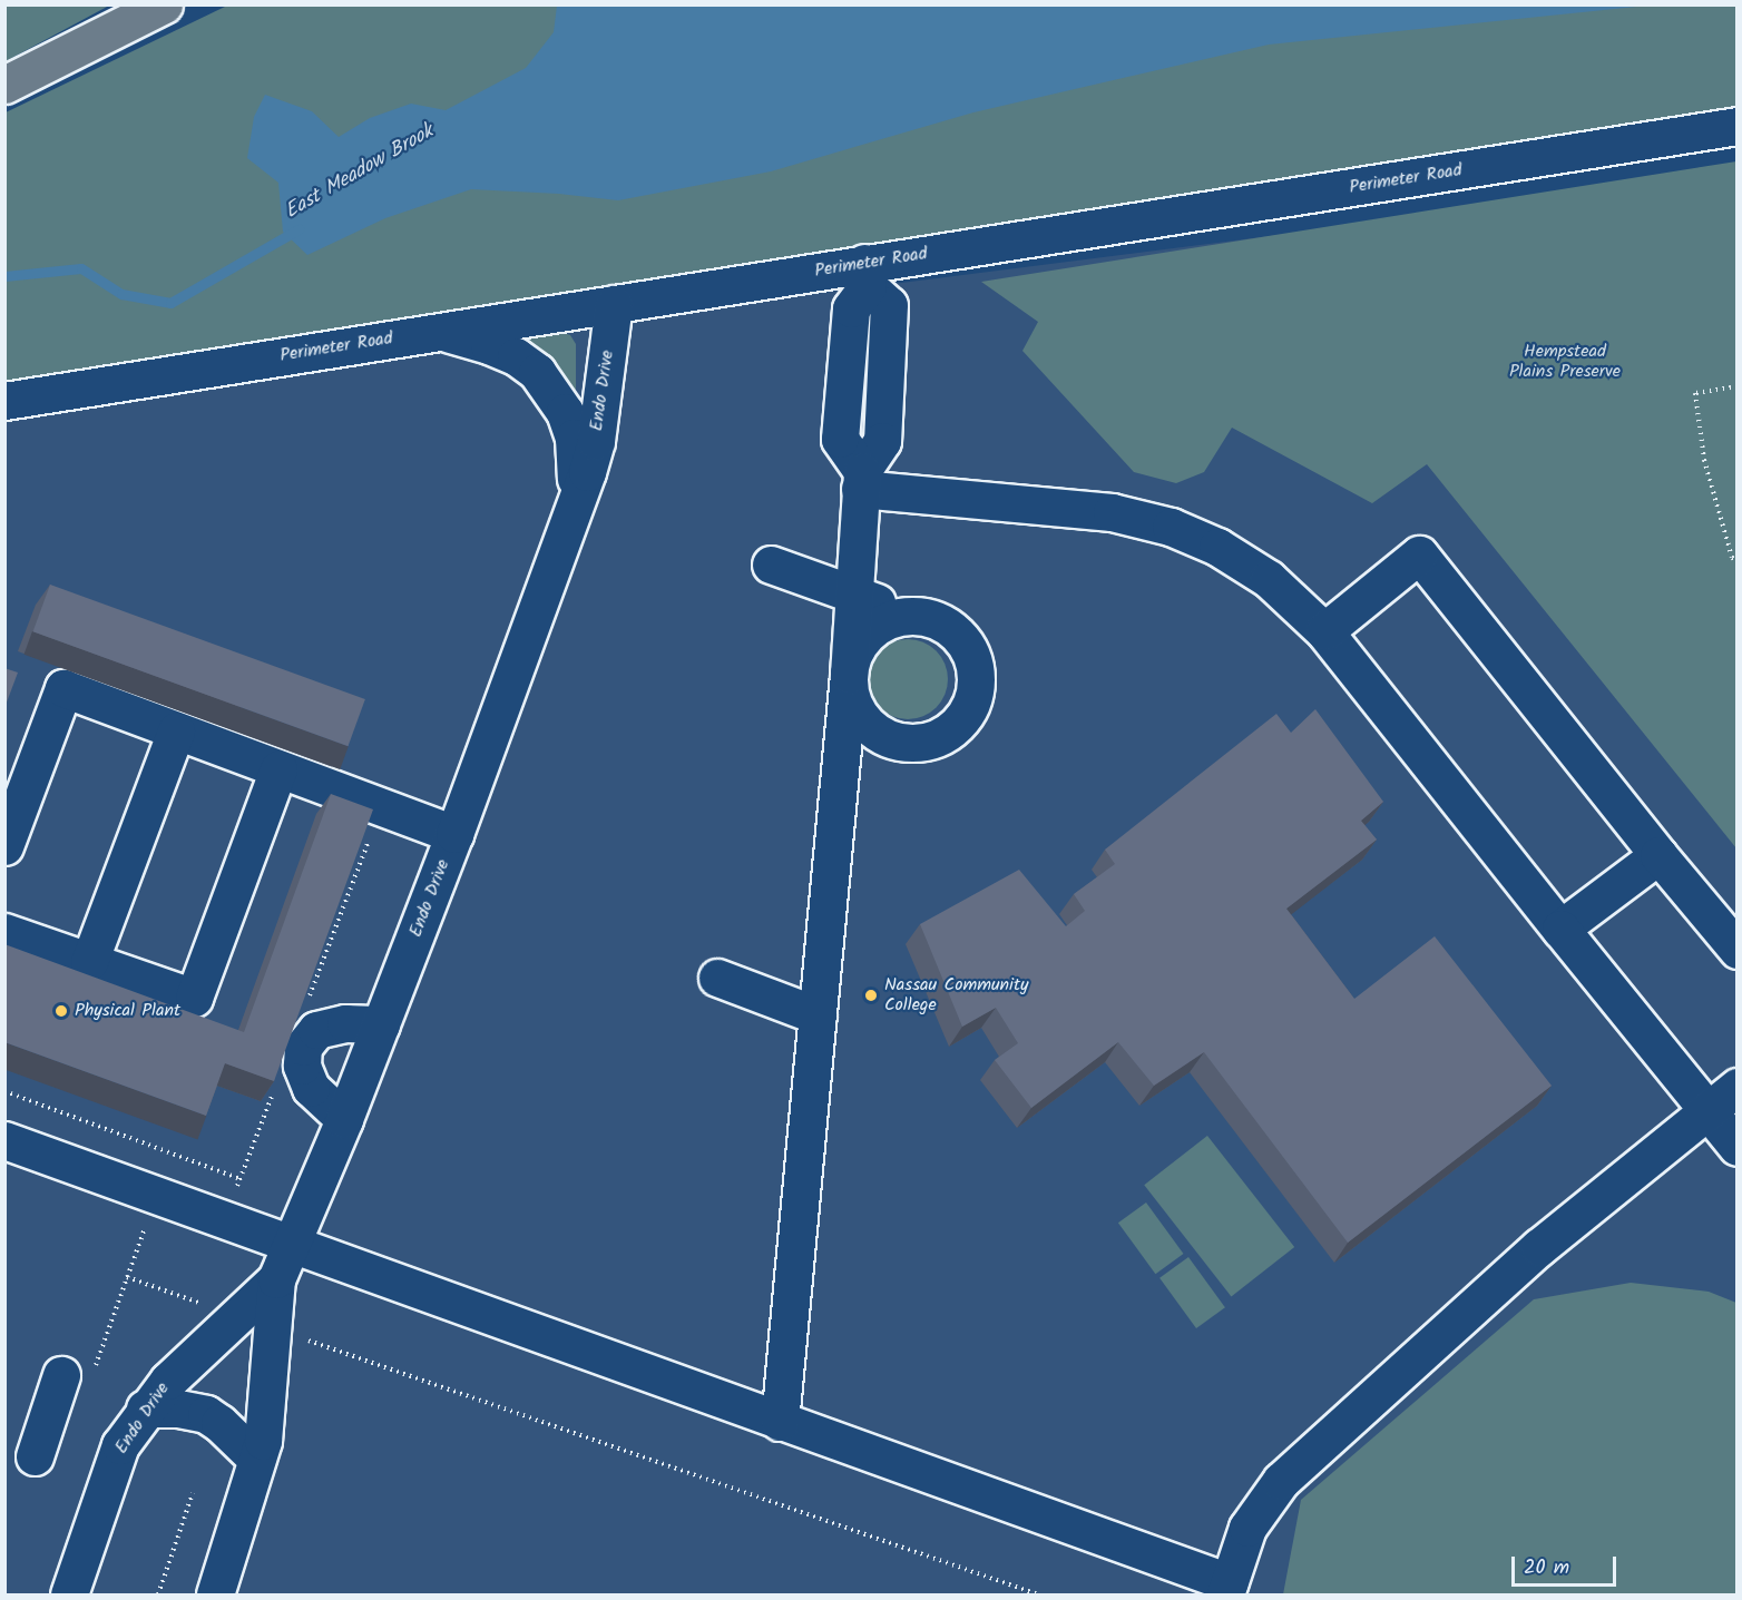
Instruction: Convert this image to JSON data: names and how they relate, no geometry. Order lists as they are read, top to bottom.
{
  "streets": {
    "street": ["Perimeter Road", "Endo Drive"]
  },
  "crossings": [
    ["Perimeter Road", "Endo Drive"]
  ],
  "water": ["East Meadow Brook"],
  "parks": ["Hempstead Plains Preserve"],
  "places": ["Nassau Community College", "Physical Plant"],
  "scale_bar": "20 m"
}
